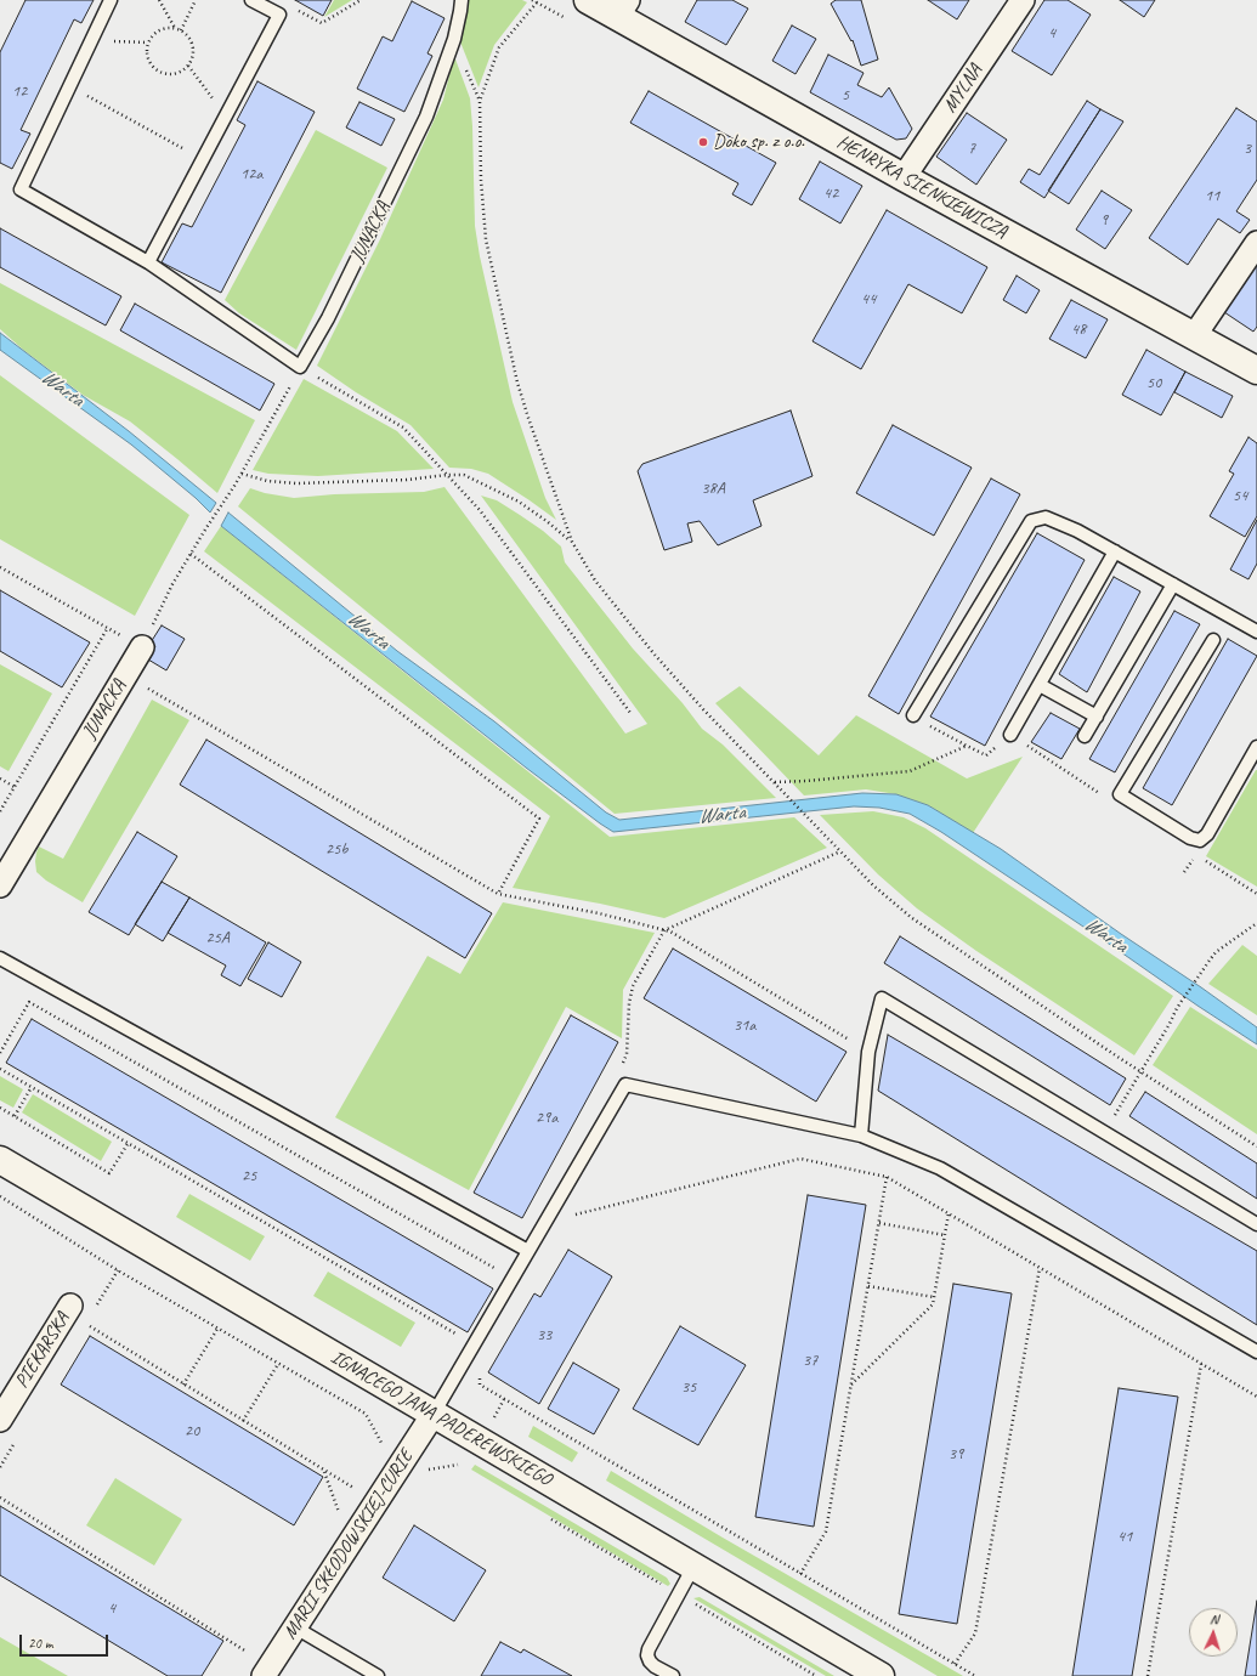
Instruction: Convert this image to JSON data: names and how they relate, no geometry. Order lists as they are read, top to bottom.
{
  "streets": {
    "main road": ["HENRYKA SIENKIEWICZA", "IGNACEGO JANA PADEREWSKIEGO"],
    "street": [
      "MYLNA",
      "JUNACKA",
      "PIEKARSKA",
      "MARII SKŁODOWSKIEJ-CURIE"
    ]
  },
  "crossings": [
    ["MYLNA", "HENRYKA SIENKIEWICZA"],
    ["IGNACEGO JANA PADEREWSKIEGO", "MARII SKŁODOWSKIEJ-CURIE"]
  ],
  "water": ["Warta"],
  "places": ["Doko sp. z o.o."],
  "house_numbers": [
    "4",
    "12",
    "5",
    "7",
    "3",
    "12a",
    "42",
    "11",
    "9",
    "44",
    "48",
    "50",
    "38A",
    "54",
    "25b",
    "25A",
    "31a",
    "29a",
    "25",
    "33",
    "37",
    "35",
    "20",
    "39",
    "41",
    "4"
  ],
  "scale_bar": "20 m",
  "north": "top"
}
